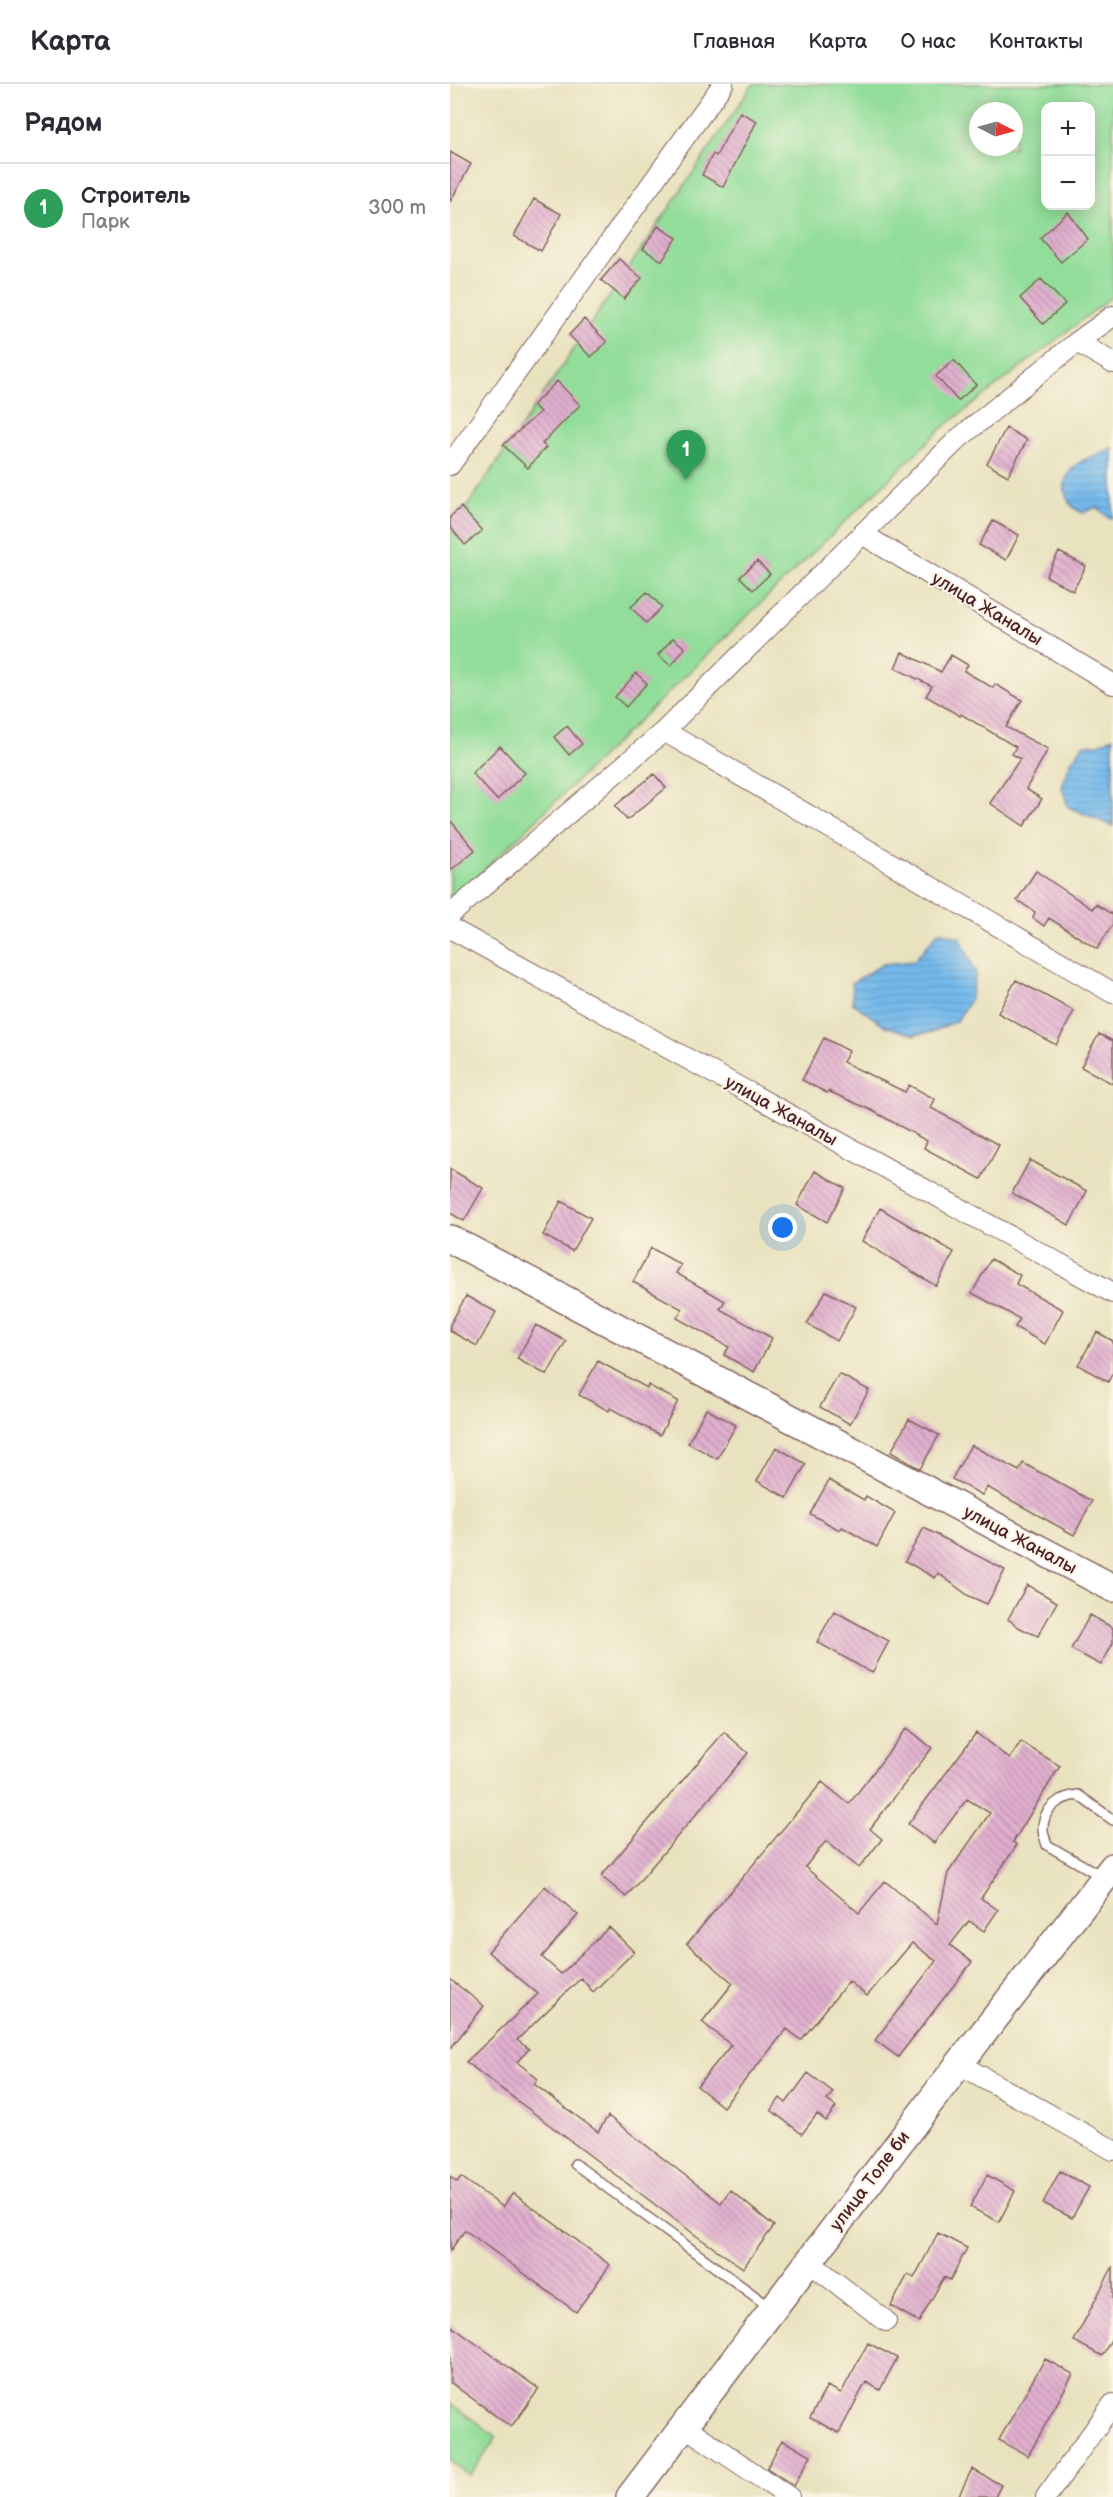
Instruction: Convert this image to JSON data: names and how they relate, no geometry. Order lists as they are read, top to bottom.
{
  "streets": {
    "street": ["улица Жаналы", "улица Толе би"]
  },
  "north": "right",
  "page": {
    "header": "Карта",
    "nav": [
      "Главная",
      "Карта",
      "О нас",
      "Контакты"
    ],
    "heading": "Рядом",
    "map_buttons": ["+", "−"],
    "list": [
      {
        "mark": "1",
        "name": "Строитель",
        "note": "Парк",
        "value": "300 m"
      }
    ],
    "pins": "1"
  }
}
